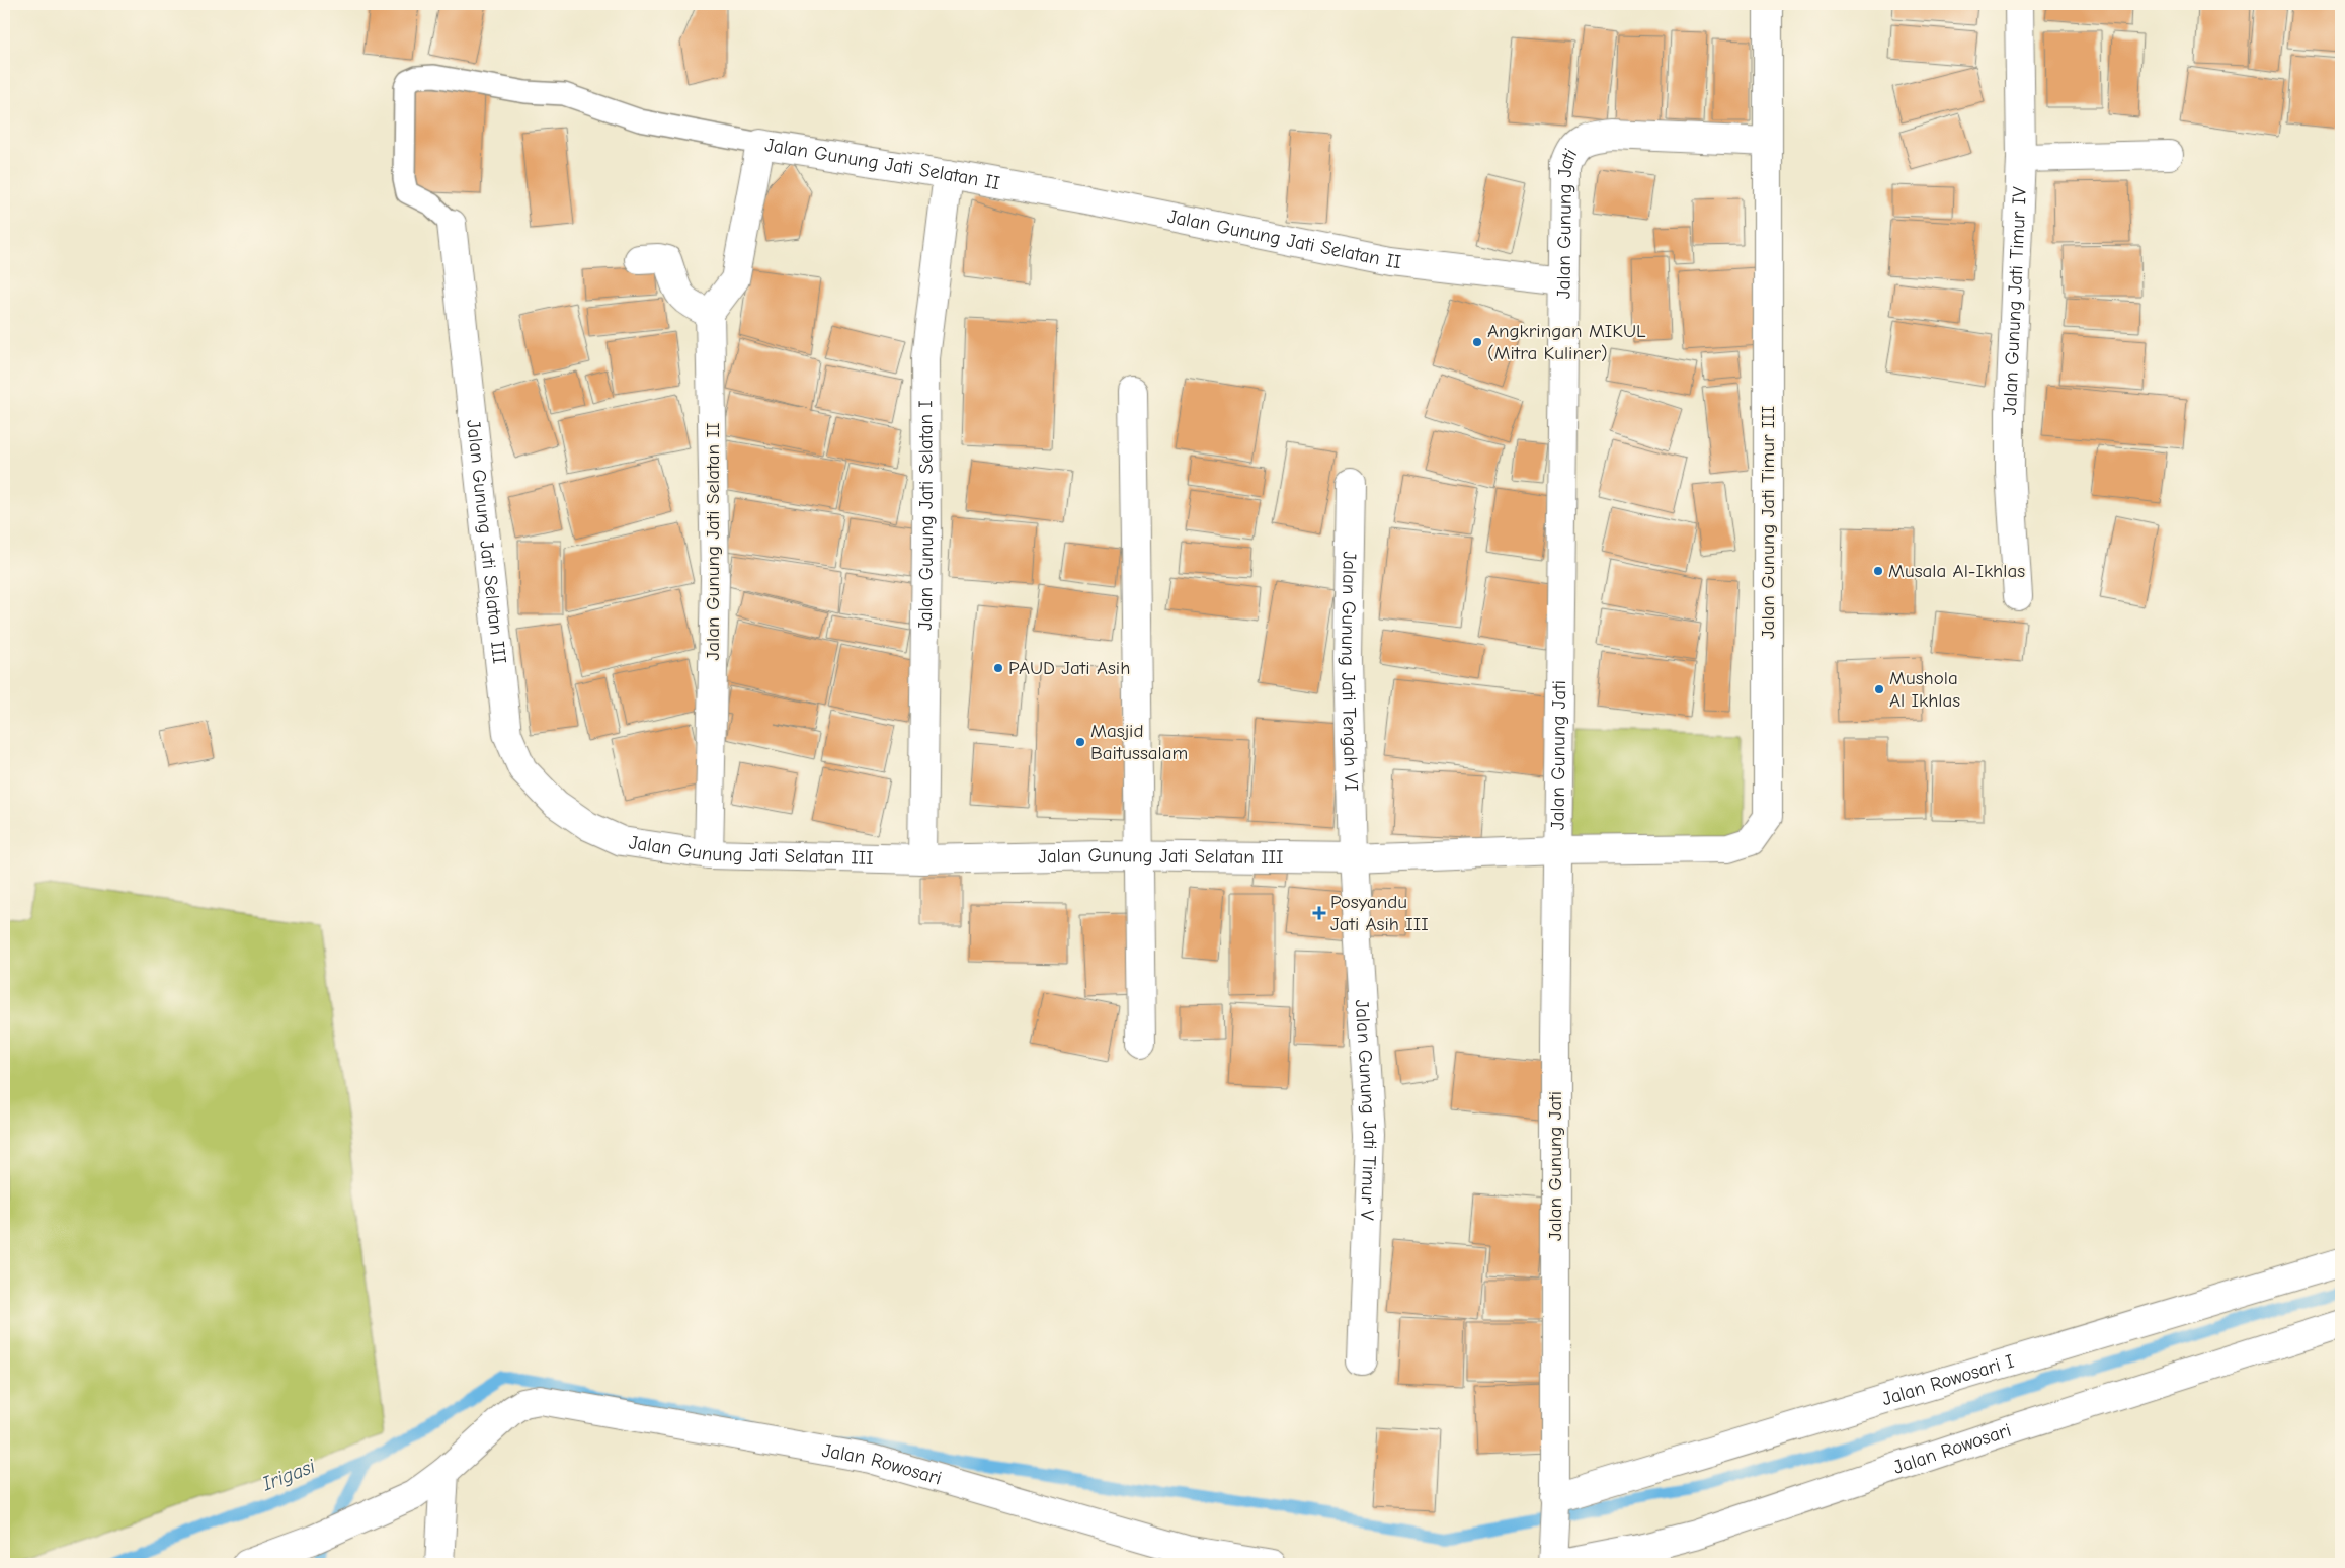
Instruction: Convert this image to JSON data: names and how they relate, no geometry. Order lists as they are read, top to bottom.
{
  "streets": {
    "street": [
      "Jalan Gunung Jati Selatan II",
      "Jalan Gunung Jati",
      "Jalan Gunung Jati Timur IV",
      "Jalan Gunung Jati Selatan I",
      "Jalan Gunung Jati Timur III",
      "Jalan Gunung Jati Selatan III",
      "Jalan Gunung Jati Tengah VI",
      "Jalan Gunung Jati Timur V",
      "Jalan Rowosari I",
      "Jalan Rowosari"
    ]
  },
  "crossings": [
    ["Jalan Gunung Jati Selatan II", "Jalan Gunung Jati"],
    ["Jalan Gunung Jati Selatan II", "Jalan Gunung Jati Selatan I"],
    ["Jalan Gunung Jati Selatan II", "Jalan Gunung Jati Selatan III"],
    ["Jalan Gunung Jati", "Jalan Gunung Jati Timur III"],
    ["Jalan Gunung Jati", "Jalan Gunung Jati Selatan III"],
    ["Jalan Gunung Jati", "Jalan Rowosari I"],
    ["Jalan Gunung Jati Selatan I", "Jalan Gunung Jati Selatan III"],
    ["Jalan Gunung Jati Timur III", "Jalan Gunung Jati Selatan III"],
    ["Jalan Gunung Jati Selatan III", "Jalan Gunung Jati Tengah VI"],
    ["Jalan Gunung Jati Selatan III", "Jalan Gunung Jati Timur V"],
    ["Jalan Gunung Jati Tengah VI", "Jalan Gunung Jati Timur V"]
  ],
  "water": ["Irigasi"],
  "places": {
    "other": [
      "Angkringan MIKUL (Mitra Kuliner)",
      "Musala Al-Ikhlas",
      "PAUD Jati Asih",
      "Mushola Al Ikhlas",
      "Masjid Baitussalam"
    ],
    "health": ["Posyandu Jati Asih III"]
  }
}
